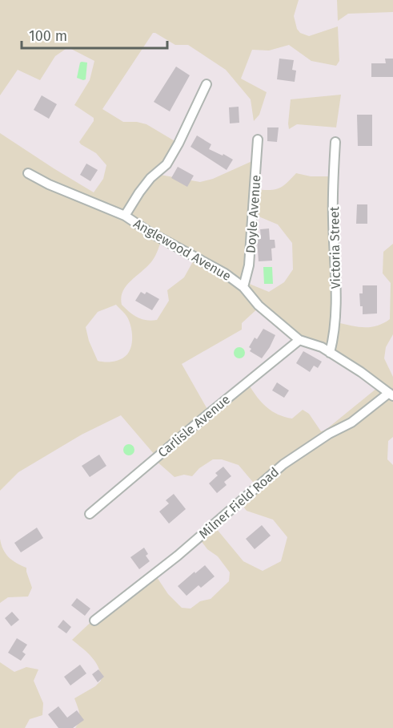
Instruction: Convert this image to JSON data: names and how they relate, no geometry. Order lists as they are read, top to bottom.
{
  "streets": {
    "street": [
      "Doyle Avenue",
      "Victoria Street",
      "Anglewood Avenue",
      "Carlisle Avenue",
      "Milner Field Road"
    ]
  },
  "crossings": [
    ["Doyle Avenue", "Anglewood Avenue"],
    ["Victoria Street", "Anglewood Avenue"],
    ["Anglewood Avenue", "Carlisle Avenue"],
    ["Anglewood Avenue", "Milner Field Road"]
  ],
  "scale_bar": "100 m"
}
